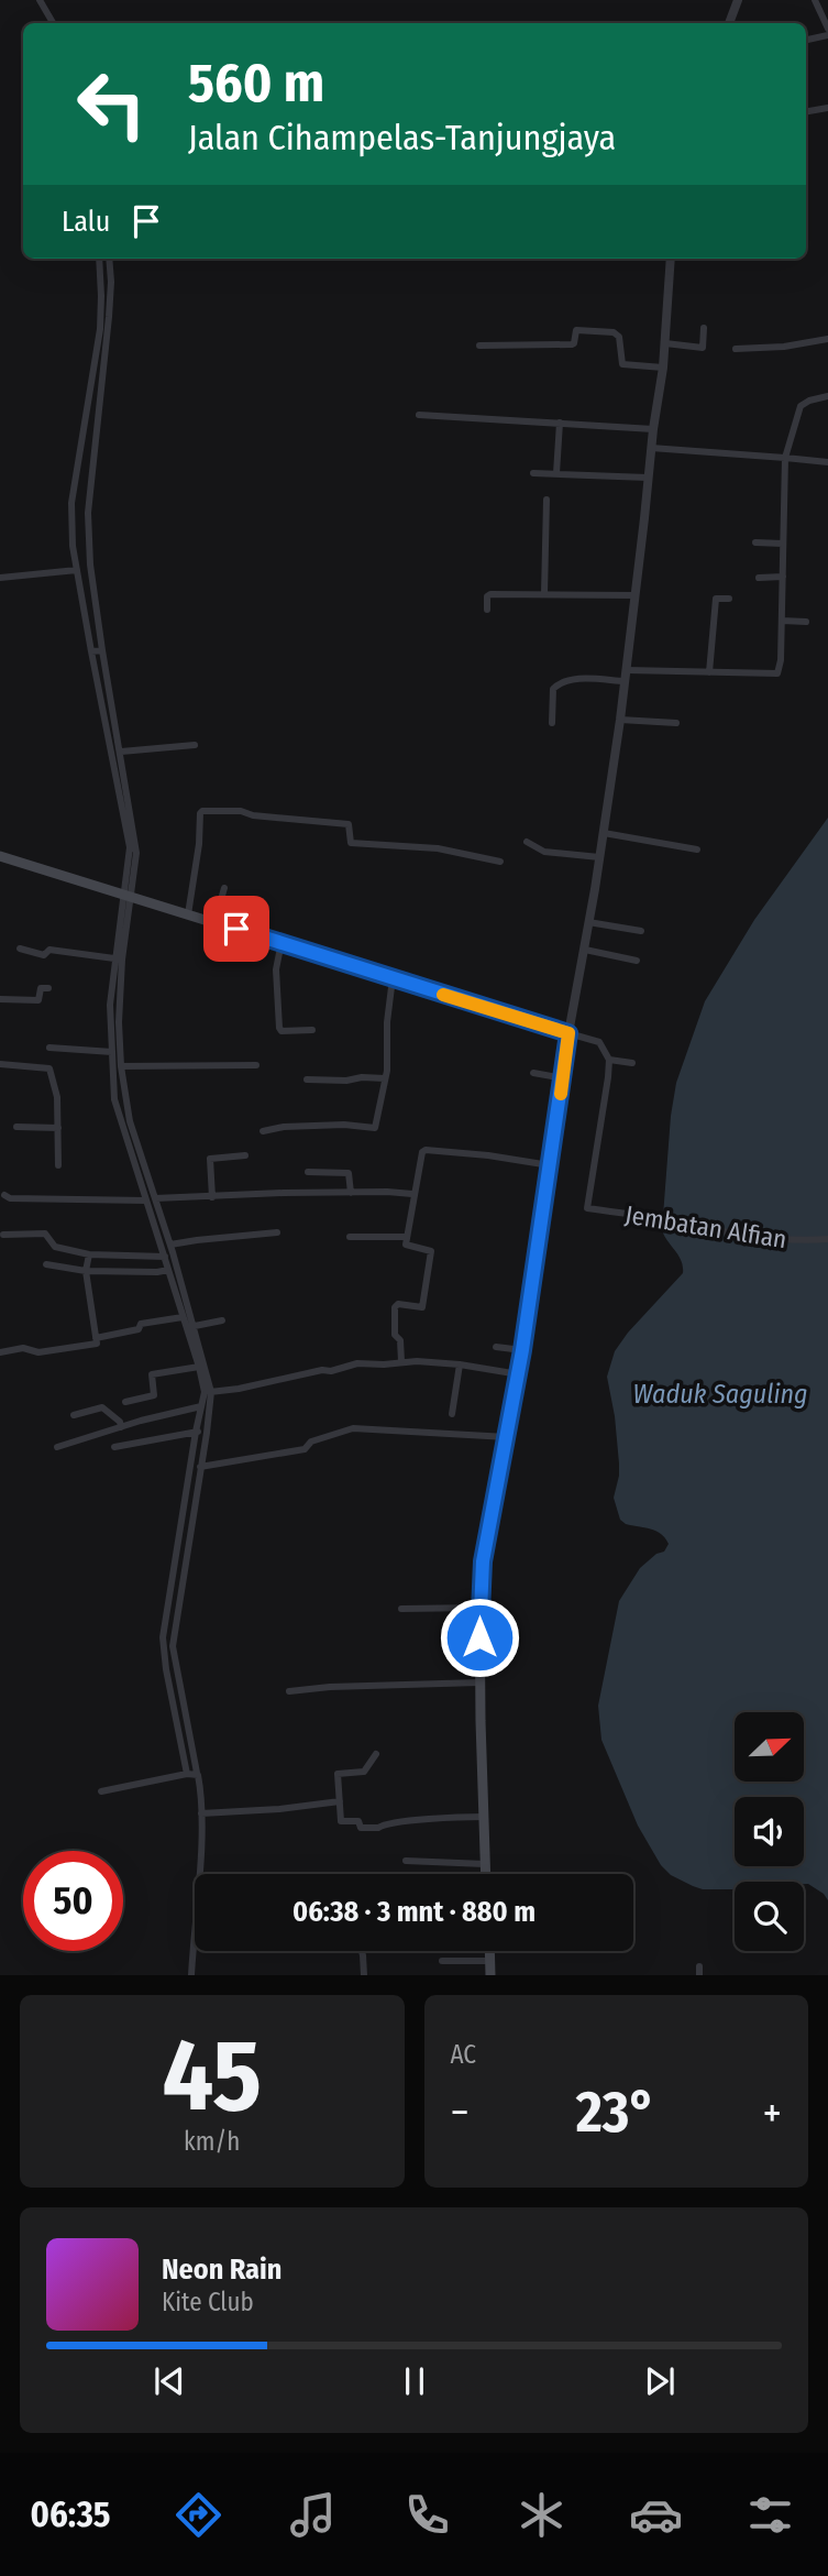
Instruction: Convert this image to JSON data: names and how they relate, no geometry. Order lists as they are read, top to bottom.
{
  "streets": {
    "street": ["Jembatan Alfian"]
  },
  "water": ["Waduk Saguling"],
  "north": "top right",
  "page": {
    "turn": ["560 m", "Jalan Cihampelas-Tanjungjaya"],
    "then": "Lalu",
    "limit": "50",
    "trip": "06:38 · 3 mnt · 880 m",
    "tile": [
      ["45", "km/h"],
      "AC"
    ],
    "heat": ["−", "23°", "+"],
    "song": ["Neon Rain", "Kite Club"],
    "tabs": "06:35"
  }
}
